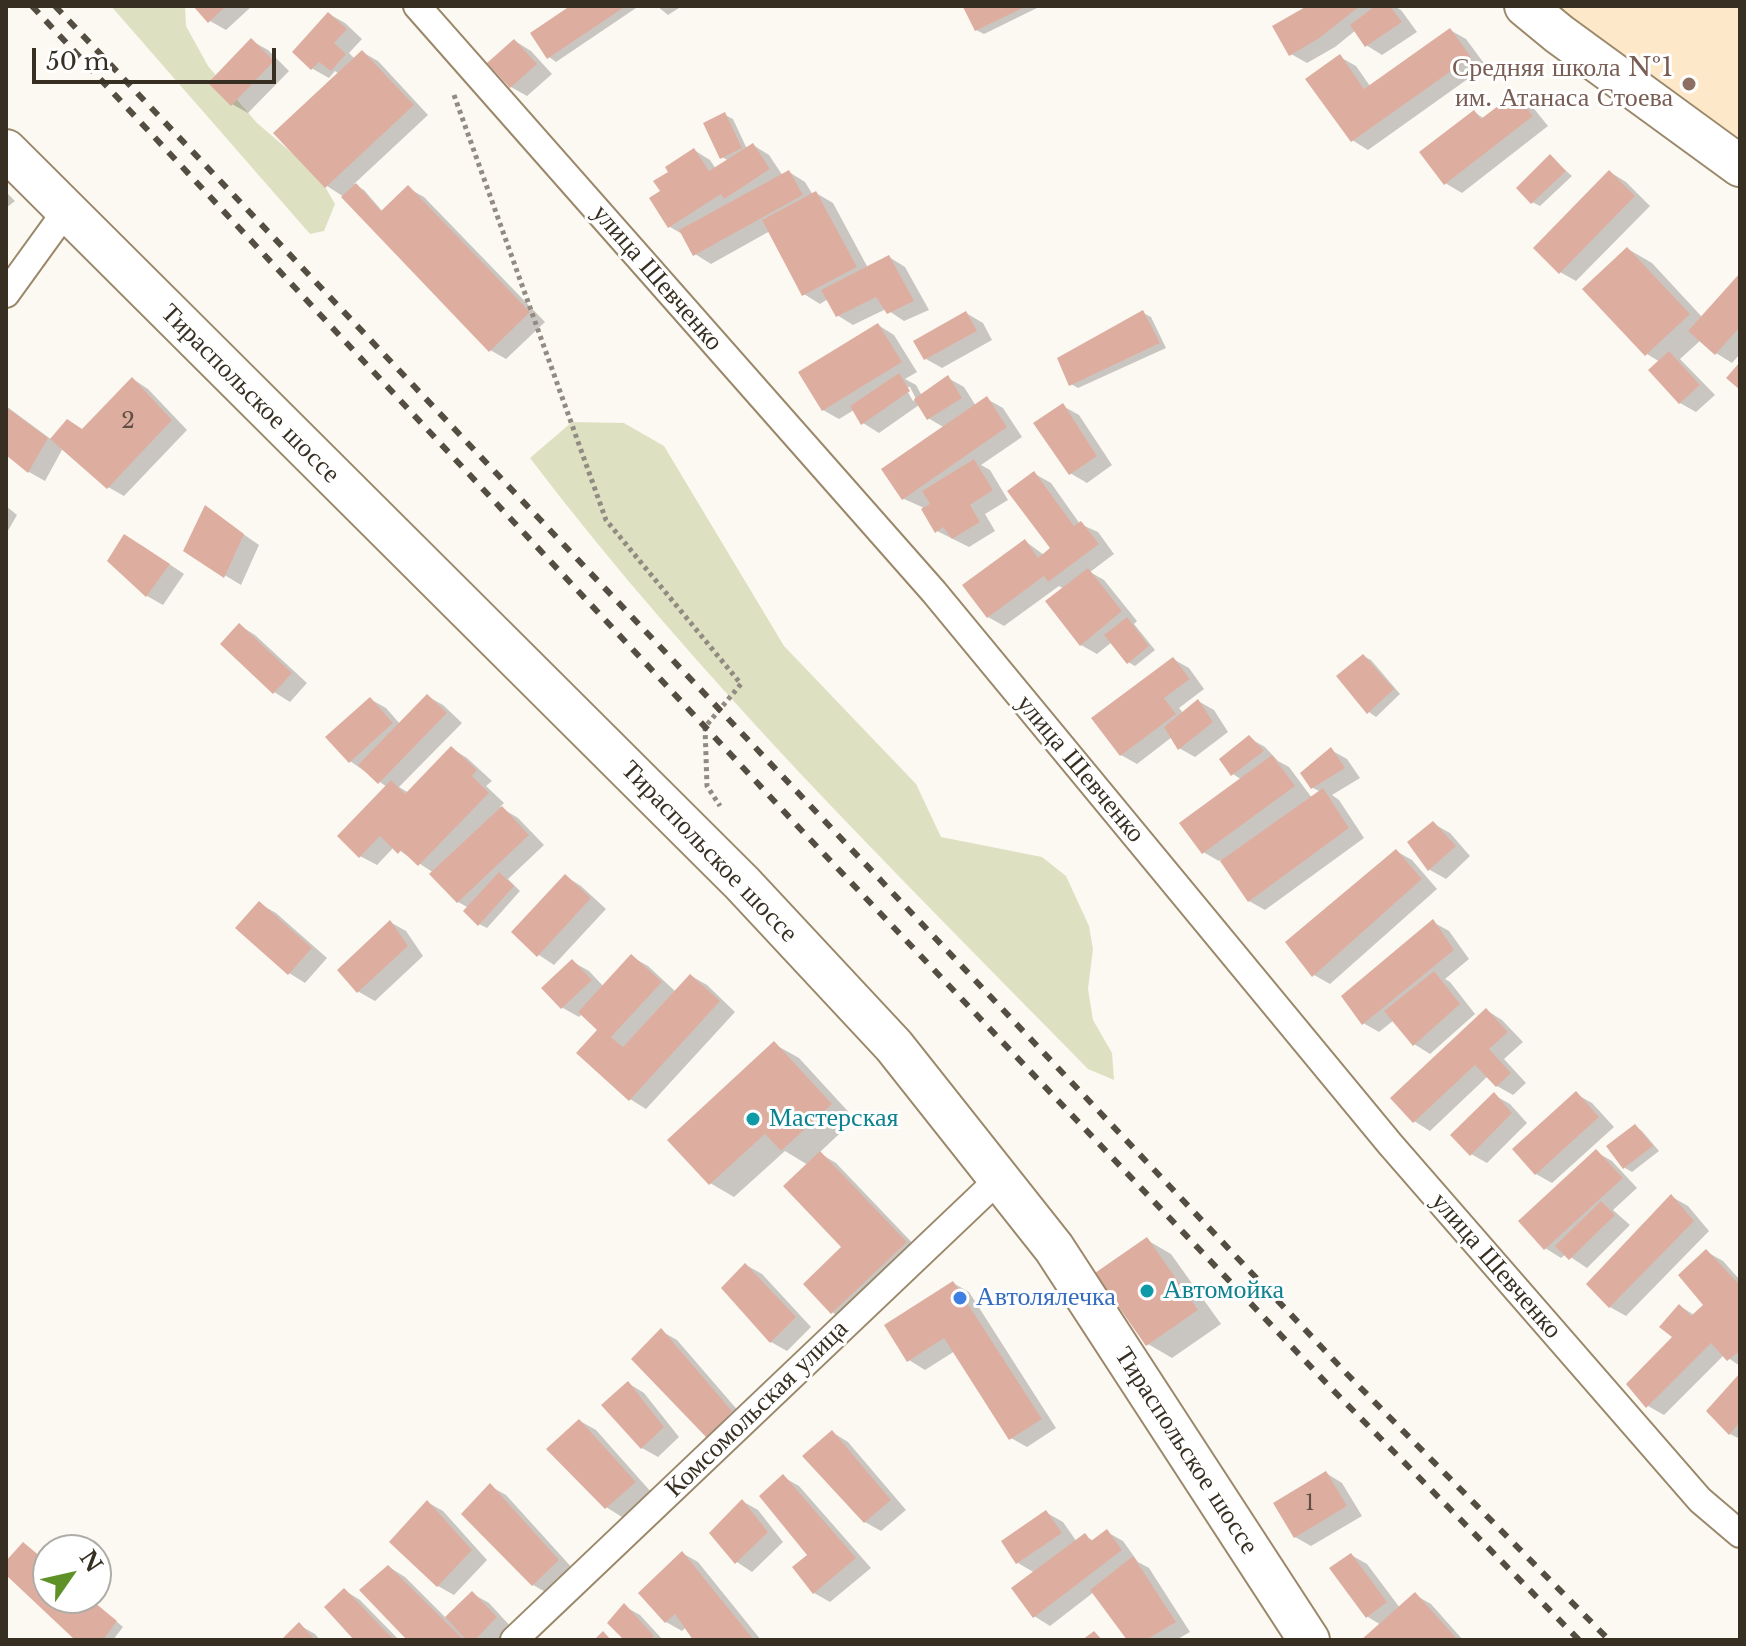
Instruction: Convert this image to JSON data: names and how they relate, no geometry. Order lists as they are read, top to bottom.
{
  "streets": {
    "main road": ["Тираспольское шоссе"],
    "street": ["улица Шевченко", "Комсомольская улица"]
  },
  "crossings": [
    ["Тираспольское шоссе", "Комсомольская улица"]
  ],
  "places": [
    "Средняя школа №1 им. Атанаса Стоева",
    "Мастерская",
    "Автомойка",
    "Автолялечка"
  ],
  "house_numbers": ["2", "1"],
  "scale_bar": "50 m",
  "north": "top right"
}
